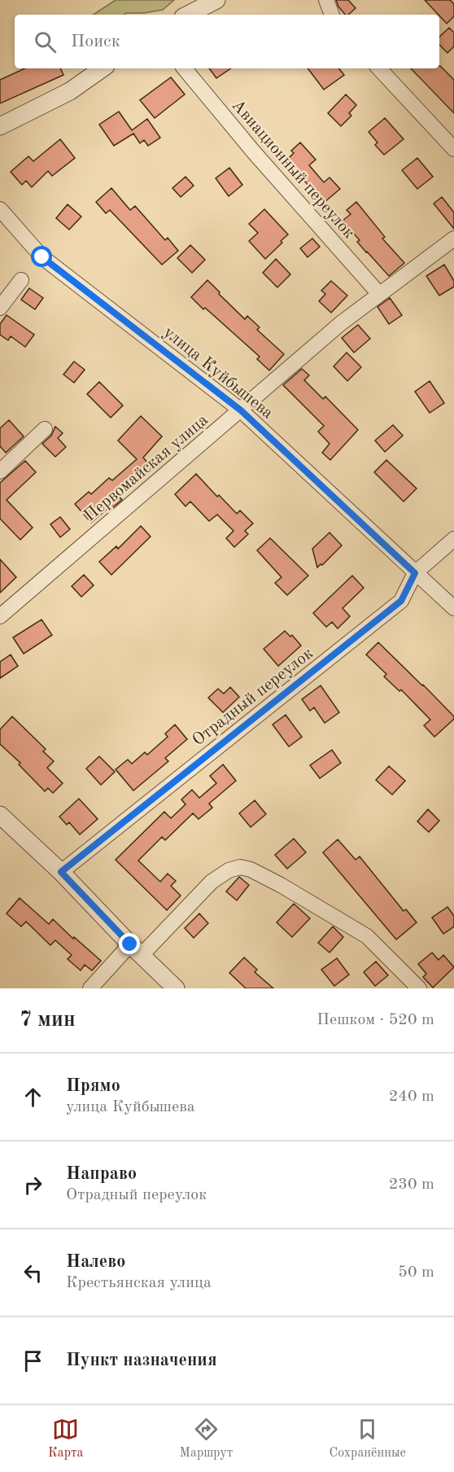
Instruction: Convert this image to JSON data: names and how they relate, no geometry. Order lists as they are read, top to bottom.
{
  "streets": {
    "street": [
      "Авиационный переулок",
      "улица Куйбышева",
      "Первомайская улица",
      "Отрадный переулок"
    ]
  },
  "crossings": [
    ["Авиационный переулок", "Первомайская улица"],
    ["улица Куйбышева", "Первомайская улица"],
    ["улица Куйбышева", "Отрадный переулок"]
  ],
  "page": {
    "search": "Поиск",
    "heading": ["7 мин", "Пешком · 520 m"],
    "list": [
      ["Прямо", "улица Куйбышева", "240 m"],
      ["Направо", "Отрадный переулок", "230 m"],
      ["Налево", "Крестьянская улица", "50 m"],
      "Пункт назначения"
    ],
    "nav": ["Карта", "Маршрут", "Сохранённые"]
  }
}
